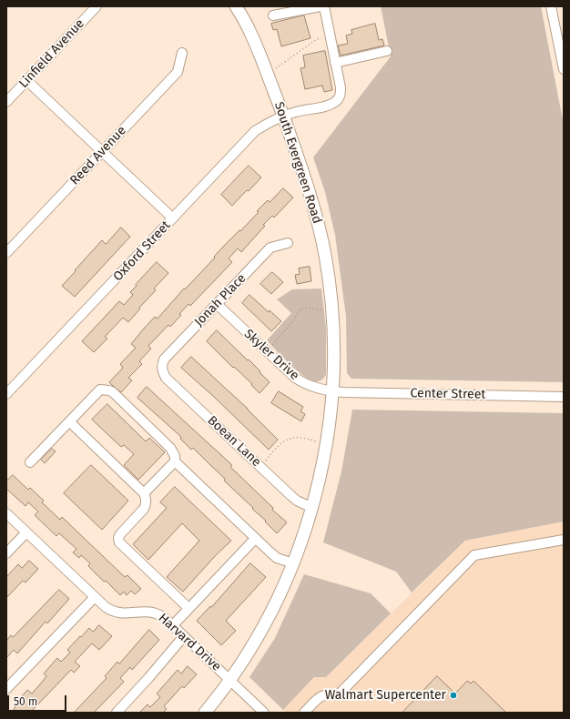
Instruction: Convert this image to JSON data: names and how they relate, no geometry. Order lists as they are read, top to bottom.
{
  "streets": {
    "main road": ["South Evergreen Road"],
    "street": [
      "Linfield Avenue",
      "Reed Avenue",
      "Oxford Street",
      "Jonah Place",
      "Skyler Drive",
      "Center Street",
      "Boean Lane",
      "Harvard Drive"
    ]
  },
  "crossings": [
    ["South Evergreen Road", "Oxford Street"],
    ["South Evergreen Road", "Skyler Drive"],
    ["South Evergreen Road", "Center Street"],
    ["South Evergreen Road", "Boean Lane"],
    ["South Evergreen Road", "Harvard Drive"],
    ["Jonah Place", "Skyler Drive"],
    ["Jonah Place", "Boean Lane"],
    ["Skyler Drive", "Center Street"]
  ],
  "places": ["Walmart Supercenter"],
  "scale_bar": "50 m"
}
